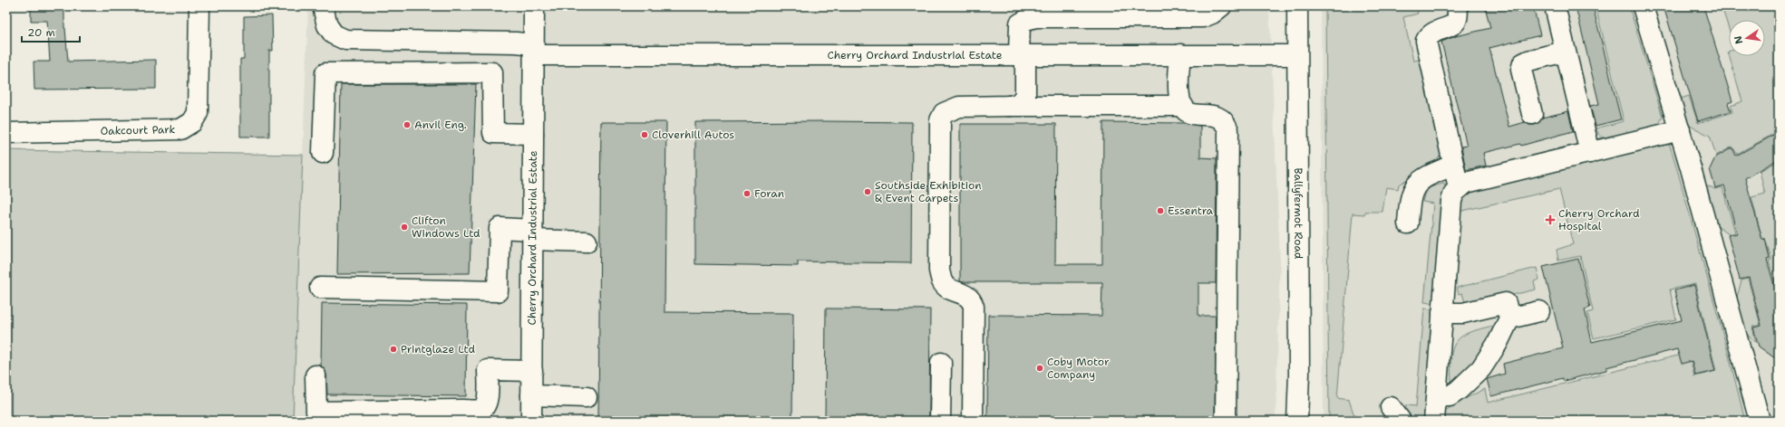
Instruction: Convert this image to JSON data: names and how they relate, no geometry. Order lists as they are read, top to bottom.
{
  "streets": {
    "street": ["Cherry Orchard Industrial Estate", "Oakcourt Park", "Ballyfermot Road"]
  },
  "crossings": [
    ["Cherry Orchard Industrial Estate", "Ballyfermot Road"]
  ],
  "places": {
    "other": [
      "Anvil Eng.",
      "Cloverhill Autos",
      "Southside Exhibition & Event Carpets",
      "Foran",
      "Essentra",
      "Clifton Windows Ltd",
      "Printglaze Ltd",
      "Coby Motor Company"
    ],
    "health": ["Cherry Orchard Hospital"]
  },
  "scale_bar": "20 m",
  "north": "left"
}
